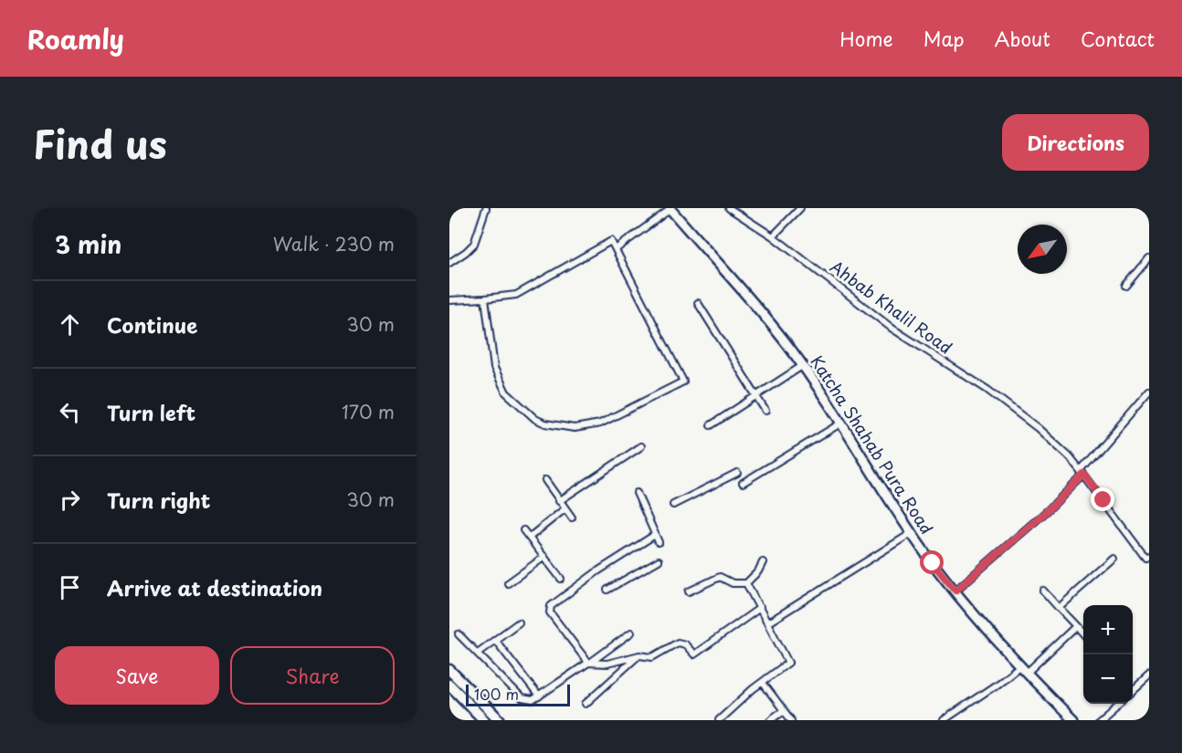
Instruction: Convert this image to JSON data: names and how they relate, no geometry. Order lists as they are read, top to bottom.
{
  "streets": {
    "street": ["Ahbab Khalil Road", "Katcha Shahab Pura Road"]
  },
  "scale_bar": "100 m",
  "north": "bottom left",
  "page": {
    "header": "Roamly",
    "nav": [
      "Home",
      "Map",
      "About",
      "Contact"
    ],
    "title": "Find us",
    "buttons": [
      "Directions",
      ["Save", "Share"]
    ],
    "heading": ["3 min", "Walk · 230 m"],
    "list": [
      ["Continue", "30 m"],
      ["Turn left", "170 m"],
      ["Turn right", "30 m"],
      "Arrive at destination"
    ],
    "map_buttons": ["+", "−"],
    "scale": "100 m"
  }
}
